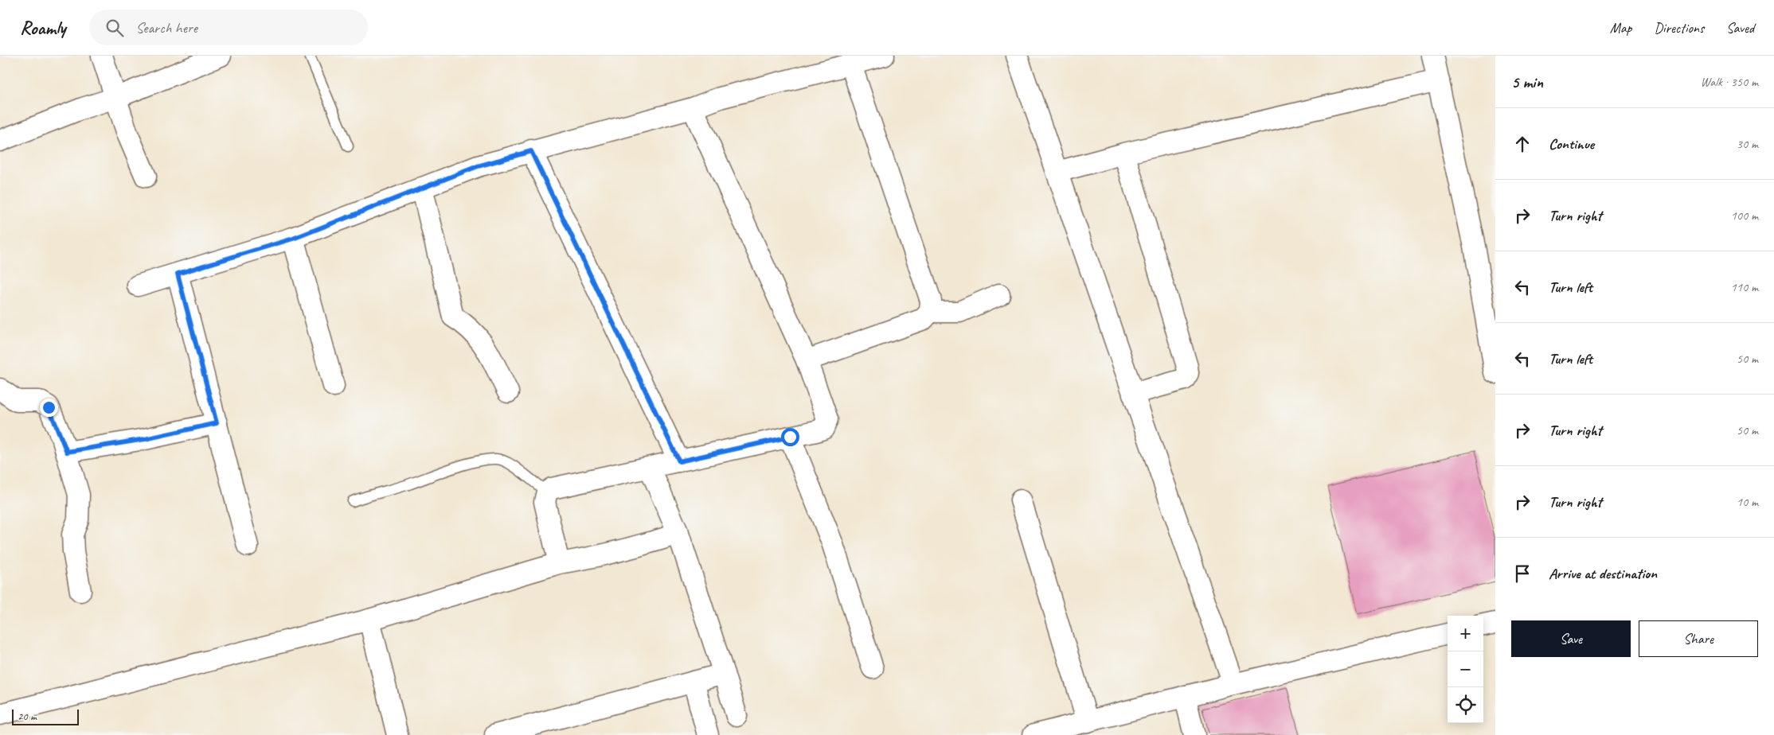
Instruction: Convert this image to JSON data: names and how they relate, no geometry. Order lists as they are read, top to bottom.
{
  "scale_bar": "20 m",
  "page": {
    "header": "Roamly",
    "search": "Search here",
    "nav": ["Map", "Directions", "Saved"],
    "heading": ["5 min", "Walk · 350 m"],
    "list": [
      ["Continue", "30 m"],
      ["Turn right", "100 m"],
      ["Turn left", "110 m"],
      ["Turn left", "50 m"],
      ["Turn right", "50 m"],
      ["Turn right", "10 m"],
      "Arrive at destination"
    ],
    "buttons": ["Save", "Share"],
    "map_buttons": ["+", "−"],
    "scale": "20 m"
  }
}
